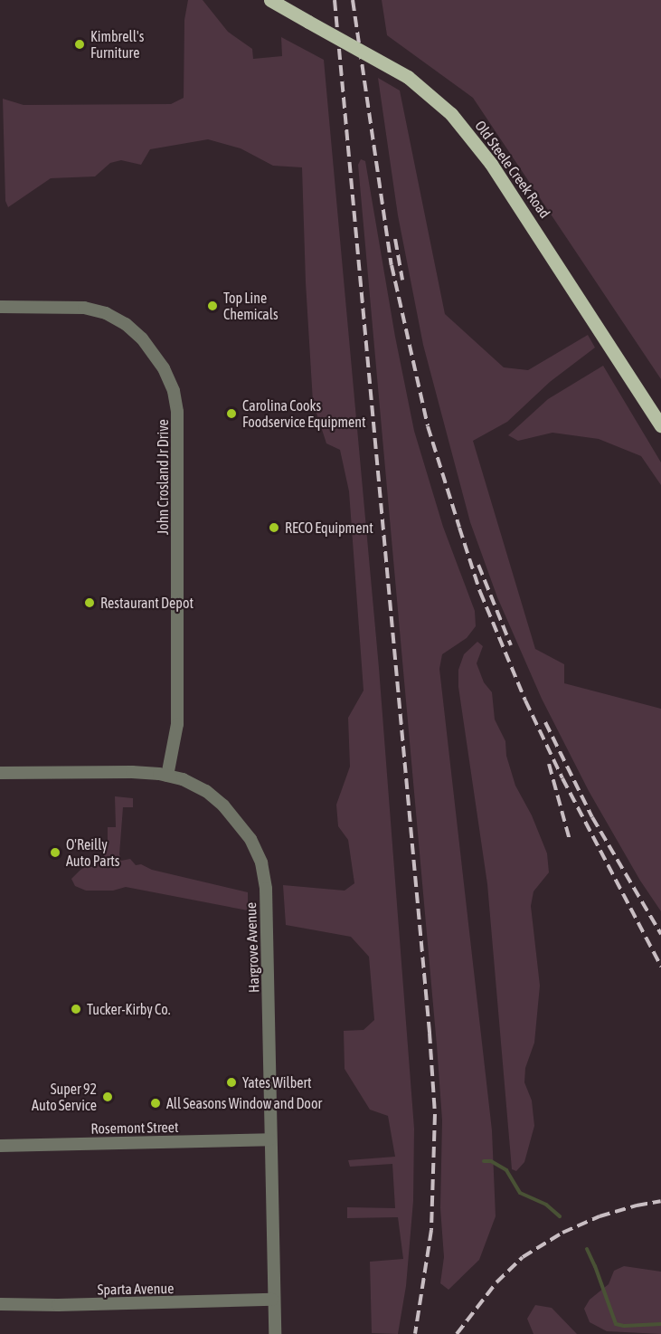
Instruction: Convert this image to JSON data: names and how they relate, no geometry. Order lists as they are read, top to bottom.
{
  "streets": {
    "main road": ["Old Steele Creek Road"],
    "street": [
      "John Crosland Jr Drive",
      "Hargrove Avenue",
      "Rosemont Street",
      "Sparta Avenue"
    ]
  },
  "crossings": [
    ["John Crosland Jr Drive", "Hargrove Avenue"],
    ["Hargrove Avenue", "Rosemont Street"],
    ["Hargrove Avenue", "Sparta Avenue"]
  ],
  "places": [
    "Kimbrell's Furniture",
    "Top Line Chemicals",
    "Carolina Cooks Foodservice Equipment",
    "RECO Equipment",
    "Restaurant Depot",
    "O'Reilly Auto Parts",
    "Tucker-Kirby Co.",
    "Yates Wilbert",
    "Super 92 Auto Service",
    "All Seasons Window and Door"
  ]
}
